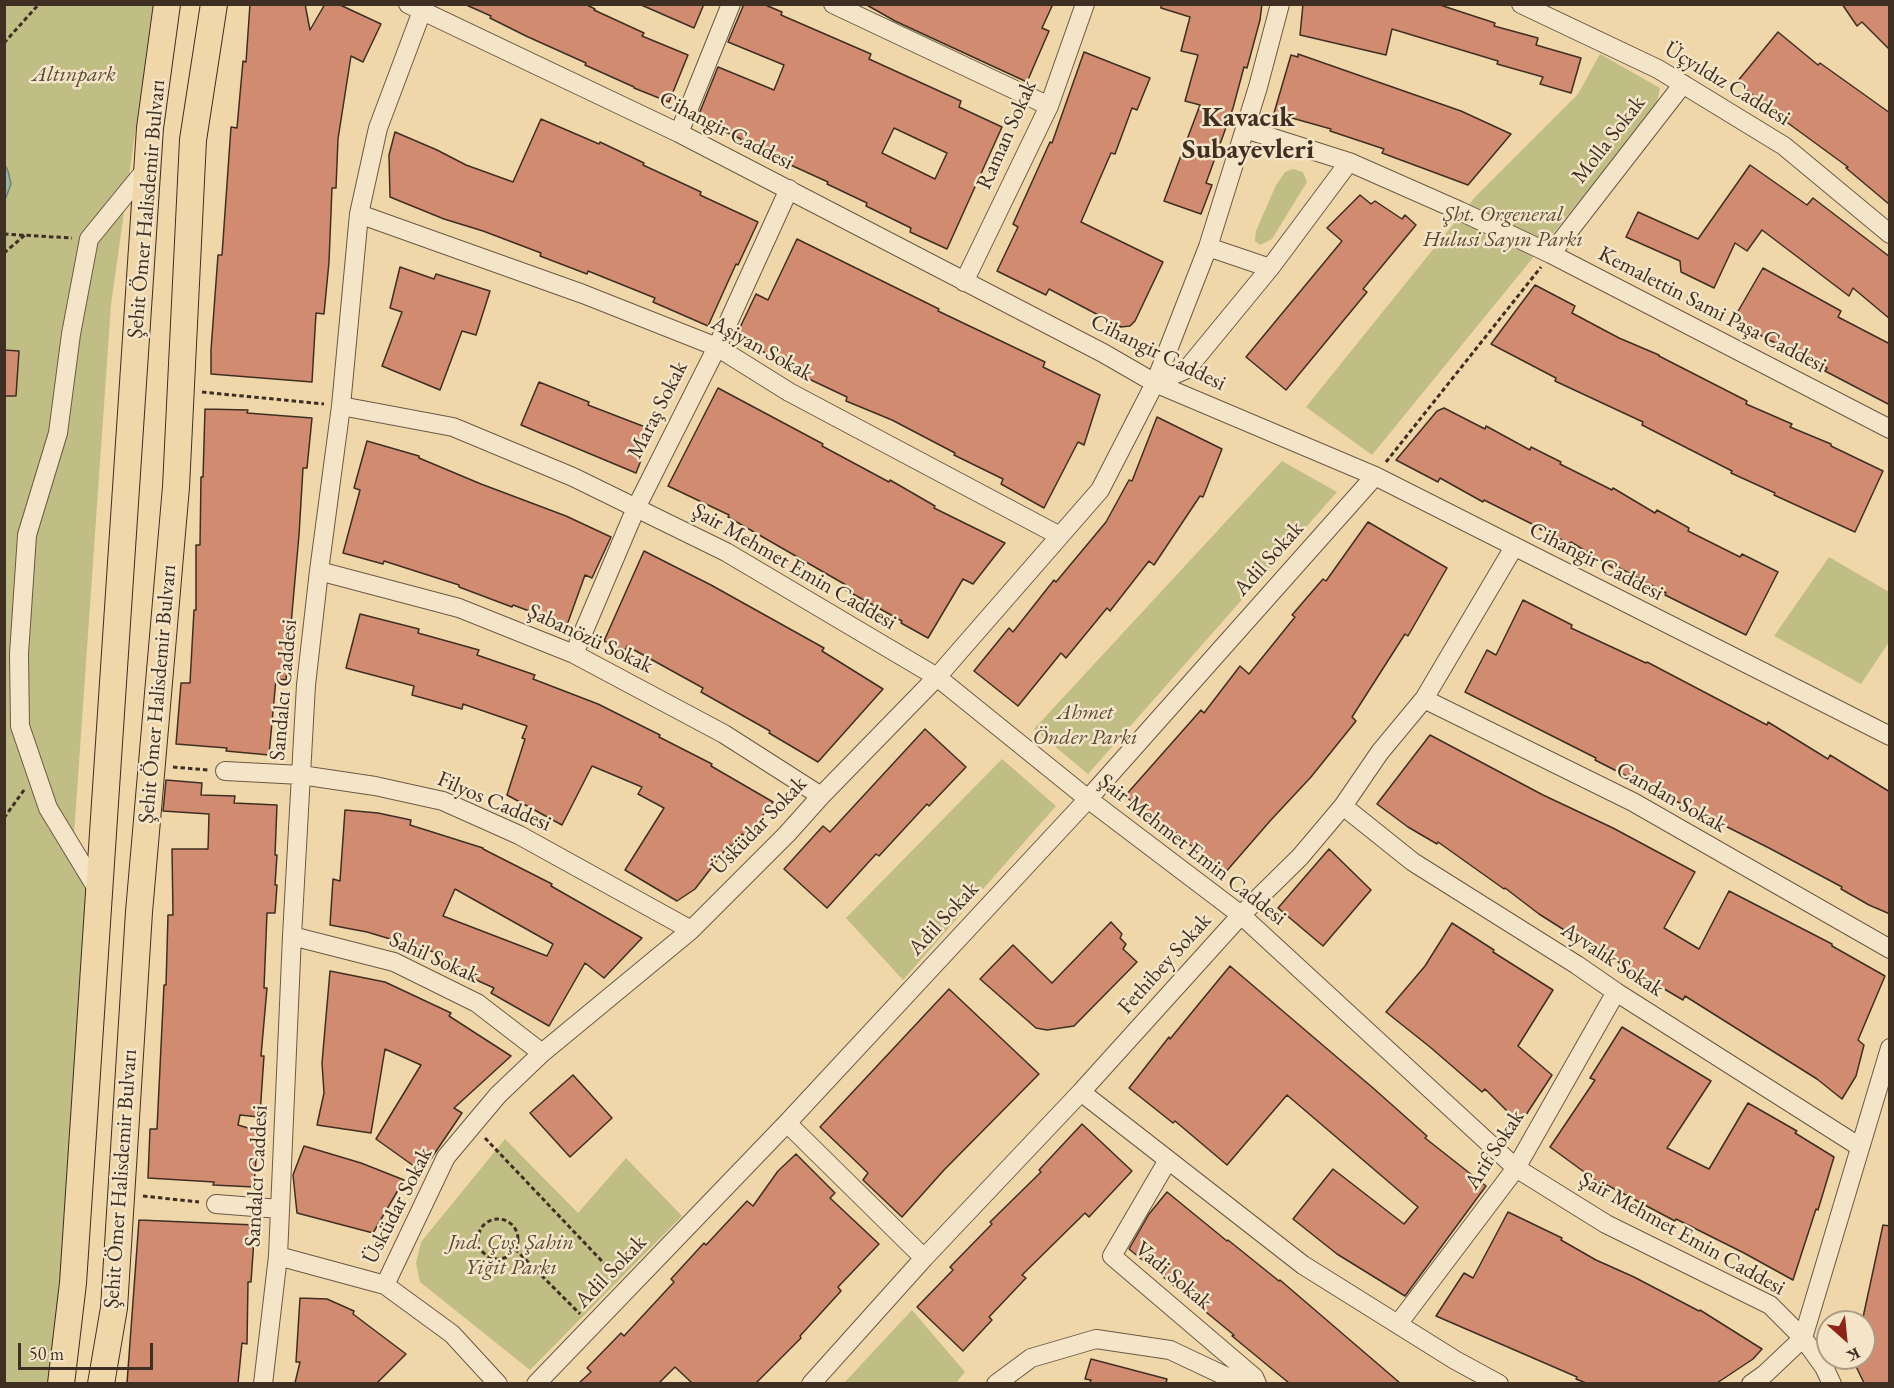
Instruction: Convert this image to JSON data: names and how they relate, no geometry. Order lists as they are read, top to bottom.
{
  "streets": {
    "highway": ["Şehit Ömer Halisdemir Bulvarı"],
    "street": [
      "Üçyıldız Caddesi",
      "Cihangir Caddesi",
      "Raman Sokak",
      "Molla Sokak",
      "Kemalettin Sami Paşa Caddesi",
      "Aşiyan Sokak",
      "Maraş Sokak",
      "Adil Sokak",
      "Şair Mehmet Emin Caddesi",
      "Şabanözü Sokak",
      "Sandalcı Caddesi",
      "Candan Sokak",
      "Filyos Caddesi",
      "Üsküdar Sokak",
      "Sahil Sokak",
      "Ayvalık Sokak",
      "Fethibey Sokak",
      "Arif Sokak",
      "Vadi Sokak"
    ]
  },
  "crossings": [
    ["Üçyıldız Caddesi", "Molla Sokak"],
    ["Cihangir Caddesi", "Raman Sokak"],
    ["Cihangir Caddesi", "Maraş Sokak"],
    ["Cihangir Caddesi", "Adil Sokak"],
    ["Cihangir Caddesi", "Sandalcı Caddesi"],
    ["Cihangir Caddesi", "Üsküdar Sokak"],
    ["Cihangir Caddesi", "Fethibey Sokak"],
    ["Molla Sokak", "Kemalettin Sami Paşa Caddesi"],
    ["Kemalettin Sami Paşa Caddesi", "Üsküdar Sokak"],
    ["Aşiyan Sokak", "Maraş Sokak"],
    ["Aşiyan Sokak", "Sandalcı Caddesi"],
    ["Aşiyan Sokak", "Üsküdar Sokak"],
    ["Maraş Sokak", "Şair Mehmet Emin Caddesi"],
    ["Maraş Sokak", "Şabanözü Sokak"],
    ["Adil Sokak", "Şair Mehmet Emin Caddesi"],
    ["Şair Mehmet Emin Caddesi", "Sandalcı Caddesi"],
    ["Şair Mehmet Emin Caddesi", "Üsküdar Sokak"],
    ["Şair Mehmet Emin Caddesi", "Fethibey Sokak"],
    ["Şair Mehmet Emin Caddesi", "Arif Sokak"],
    ["Şabanözü Sokak", "Sandalcı Caddesi"],
    ["Şabanözü Sokak", "Üsküdar Sokak"],
    ["Sandalcı Caddesi", "Filyos Caddesi"],
    ["Sandalcı Caddesi", "Sahil Sokak"],
    ["Candan Sokak", "Fethibey Sokak"],
    ["Filyos Caddesi", "Üsküdar Sokak"],
    ["Üsküdar Sokak", "Sahil Sokak"],
    ["Ayvalık Sokak", "Fethibey Sokak"],
    ["Ayvalık Sokak", "Arif Sokak"]
  ],
  "districts": ["Kavacık Subayevleri"],
  "parks": [
    "Altınpark",
    "Şht. Orgeneral Hulusi Sayın Parkı",
    "Ahmet Önder Parkı",
    "Jnd. Çvş. Şahin Yiğit Parkı"
  ],
  "scale_bar": "50 m",
  "north": "bottom right"
}
